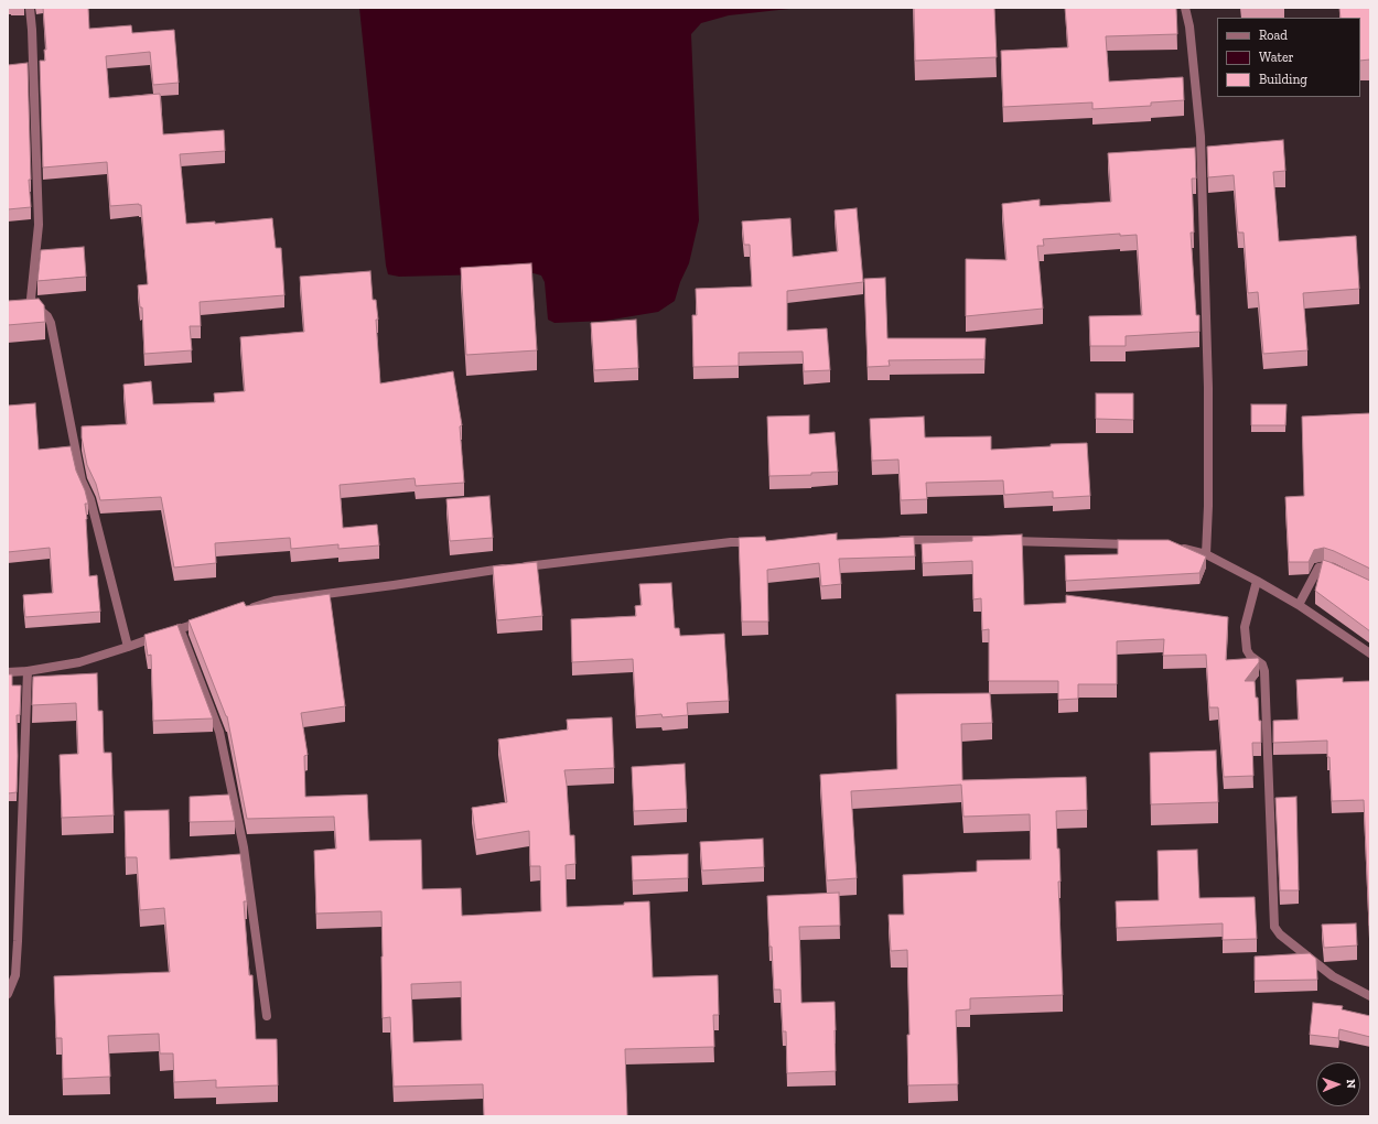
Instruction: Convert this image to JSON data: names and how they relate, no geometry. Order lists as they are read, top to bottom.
{
  "legend": ["Road", "Water", "Building"],
  "north": "right"
}
